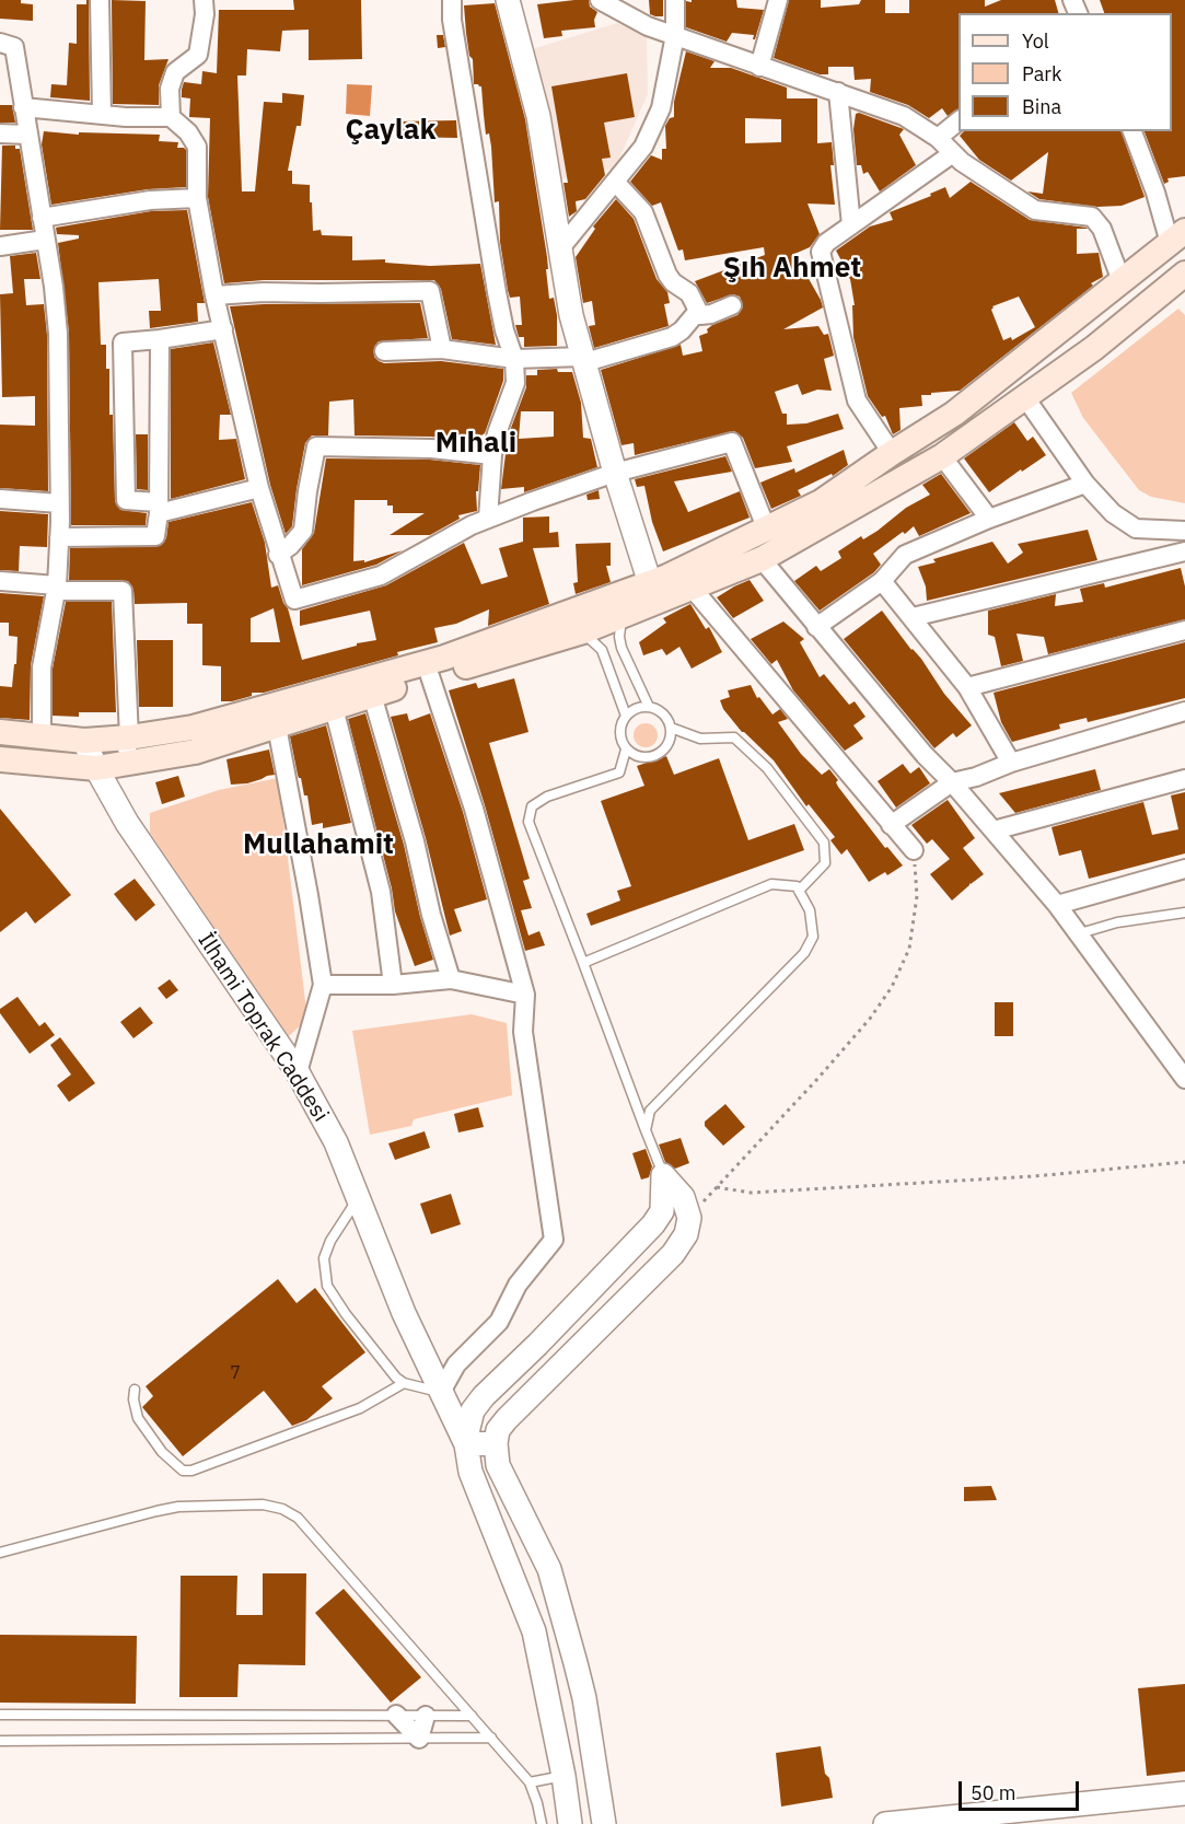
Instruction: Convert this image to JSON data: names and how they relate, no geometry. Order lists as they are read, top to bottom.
{
  "streets": {
    "street": ["İlhami Toprak Caddesi"]
  },
  "districts": [
    "Çaylak",
    "Şıh Ahmet",
    "Mıhali",
    "Mullahamit"
  ],
  "house_numbers": ["7"],
  "legend": ["Yol", "Park", "Bina"],
  "scale_bar": "50 m"
}
